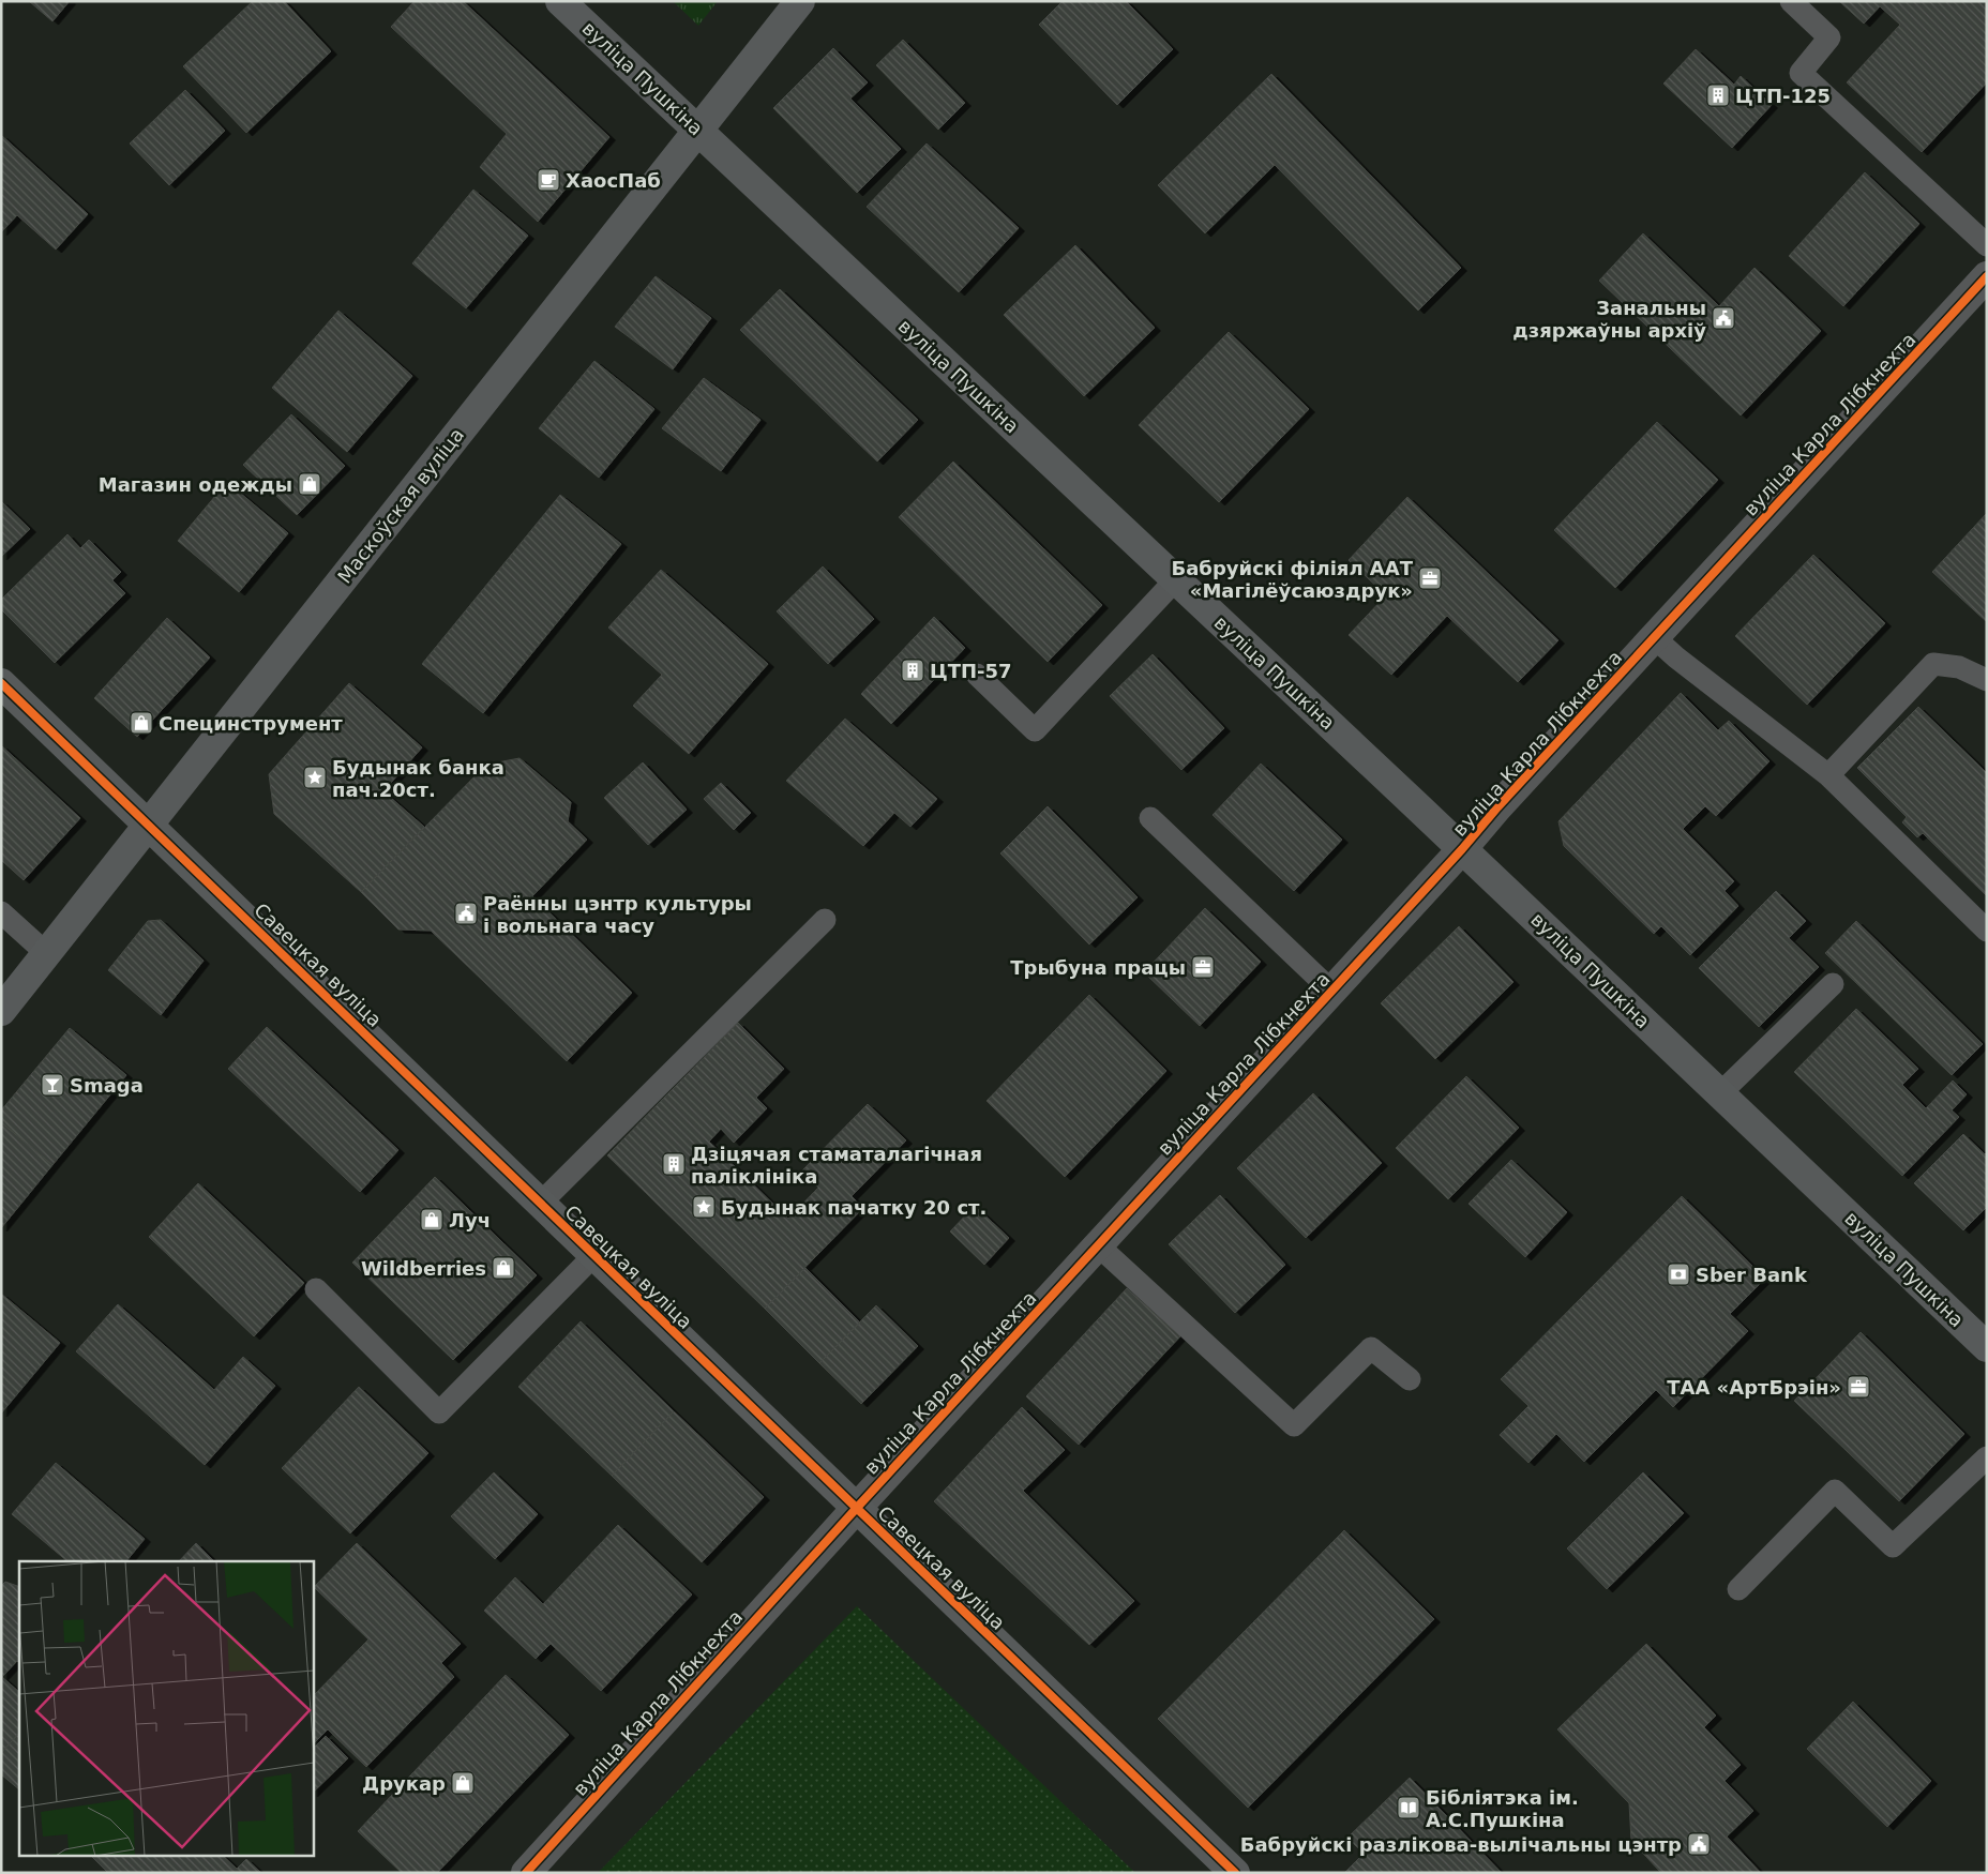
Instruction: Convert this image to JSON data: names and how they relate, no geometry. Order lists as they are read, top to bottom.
{
  "streets": {
    "street": [
      "вуліца Пушкіна",
      "вуліца Карла Лібкнехта",
      "Маскоўская вуліца",
      "Савецкая вуліца"
    ]
  },
  "crossings": [
    ["вуліца Пушкіна", "вуліца Карла Лібкнехта"],
    ["вуліца Пушкіна", "Маскоўская вуліца"],
    ["вуліца Карла Лібкнехта", "Савецкая вуліца"],
    ["Маскоўская вуліца", "Савецкая вуліца"]
  ],
  "places": {
    "building": ["ЦТП-125", "ЦТП-57", "Дзіцячая стаматалагічная паліклініка"],
    "cafe": ["ХаосПаб"],
    "public building": ["Занальны дзяржаўны архіў", "Раённы цэнтр культуры і вольнага часу", "Бабруйскі разлікова-вылічальны цэнтр"],
    "shop": [
      "Магазин одежды",
      "Специнструмент",
      "Луч",
      "Wildberries",
      "Друкар"
    ],
    "office": ["Бабруйскі філіял ААТ «Магілёўсаюздрук»", "Трыбуна працы", "ТАА «АртБрэін»"],
    "place": ["Будынак банка пач.20ст.", "Будынак пачатку 20 ст."],
    "bar": ["Smaga"],
    "bank": ["Sber Bank"],
    "library": ["Бібліятэка ім. А.С.Пушкіна"]
  }
}
